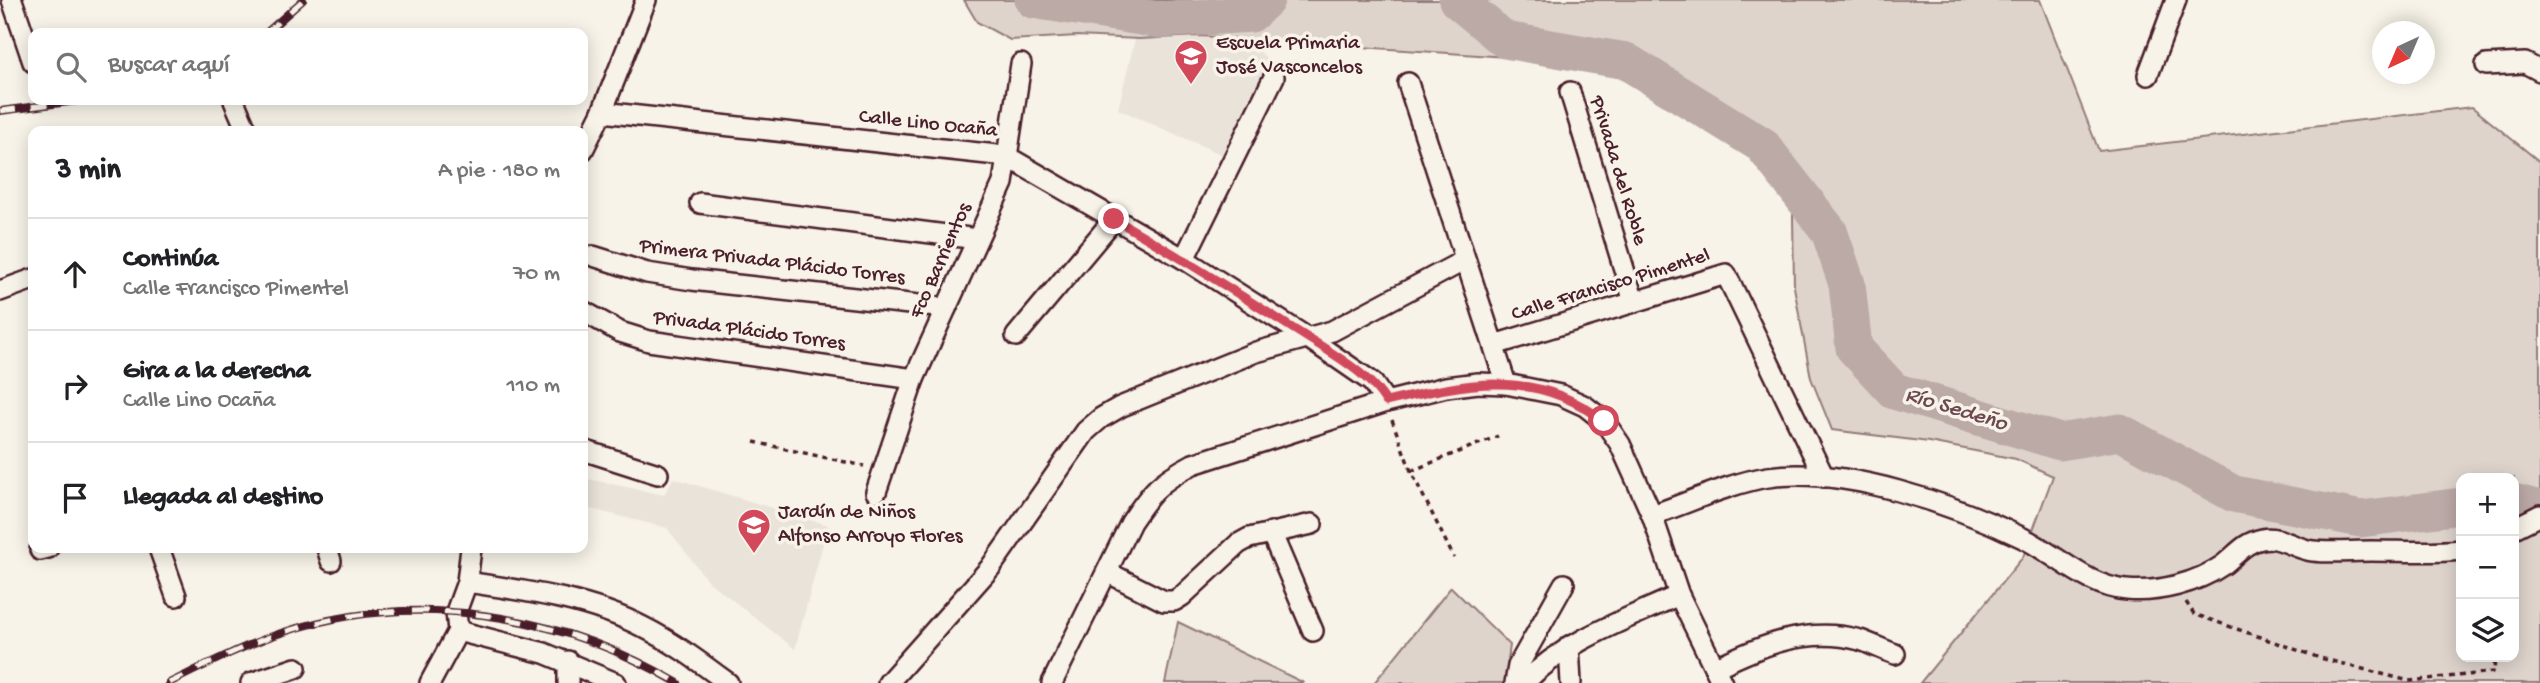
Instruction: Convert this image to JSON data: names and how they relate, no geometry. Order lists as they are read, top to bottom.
{
  "streets": {
    "street": [
      "Calle Lino Ocaña",
      "Privada del Roble",
      "Fco Barrientos",
      "Primera Privada Plácido Torres",
      "Calle Francisco Pimentel",
      "Privada Plácido Torres"
    ]
  },
  "crossings": [
    ["Calle Lino Ocaña", "Fco Barrientos"],
    ["Privada del Roble", "Calle Francisco Pimentel"],
    ["Fco Barrientos", "Primera Privada Plácido Torres"],
    ["Fco Barrientos", "Privada Plácido Torres"]
  ],
  "water": ["Río Sedeño"],
  "places": {
    "school or university": ["Escuela Primaria José Vasconcelos", "Jardín de Niños Alfonso Arroyo Flores"]
  },
  "north": "bottom left",
  "page": {
    "search": "Buscar aquí",
    "heading": ["3 min", "A pie · 180 m"],
    "list": [
      ["Continúa", "Calle Francisco Pimentel", "70 m"],
      ["Gira a la derecha", "Calle Lino Ocaña", "110 m"],
      "Llegada al destino"
    ],
    "map_buttons": ["+", "−"]
  }
}
